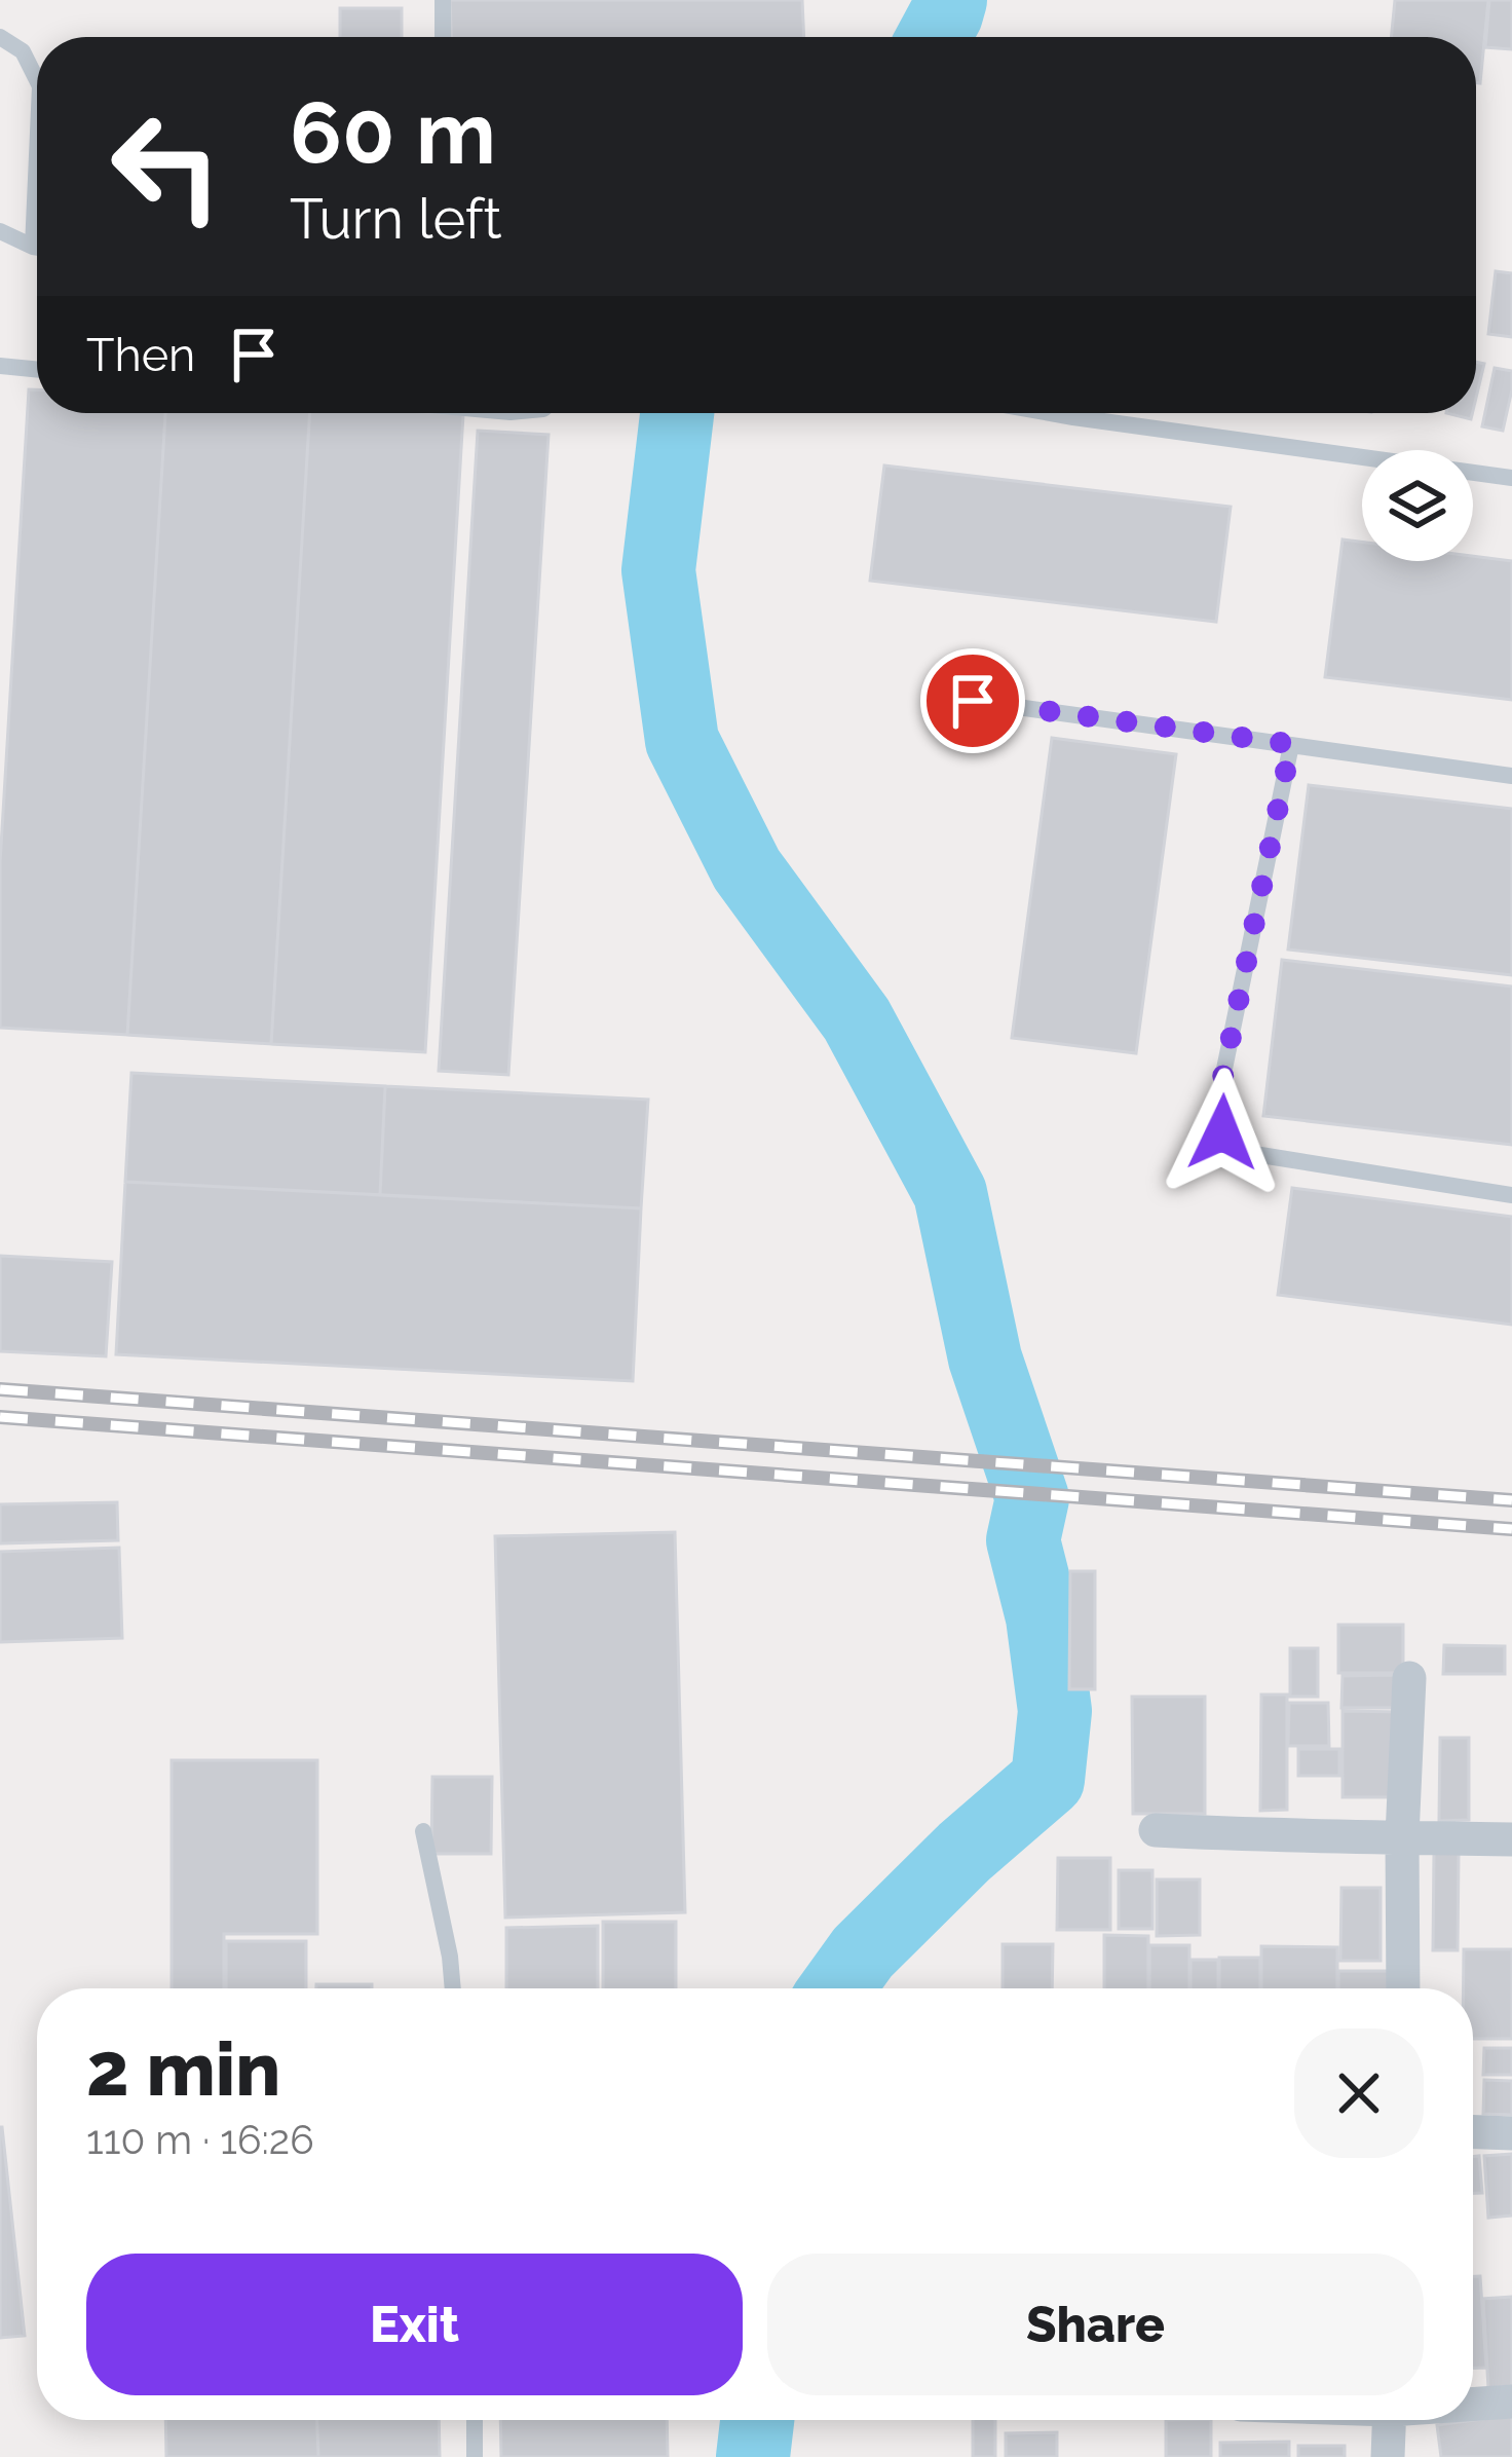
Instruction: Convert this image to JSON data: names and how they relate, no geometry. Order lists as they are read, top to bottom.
{
  "page": {
    "turn": ["60 m", "Turn left"],
    "then": "Then",
    "heading": ["2 min", "110 m · 16:26"],
    "buttons": ["Exit", "Share"]
  }
}
